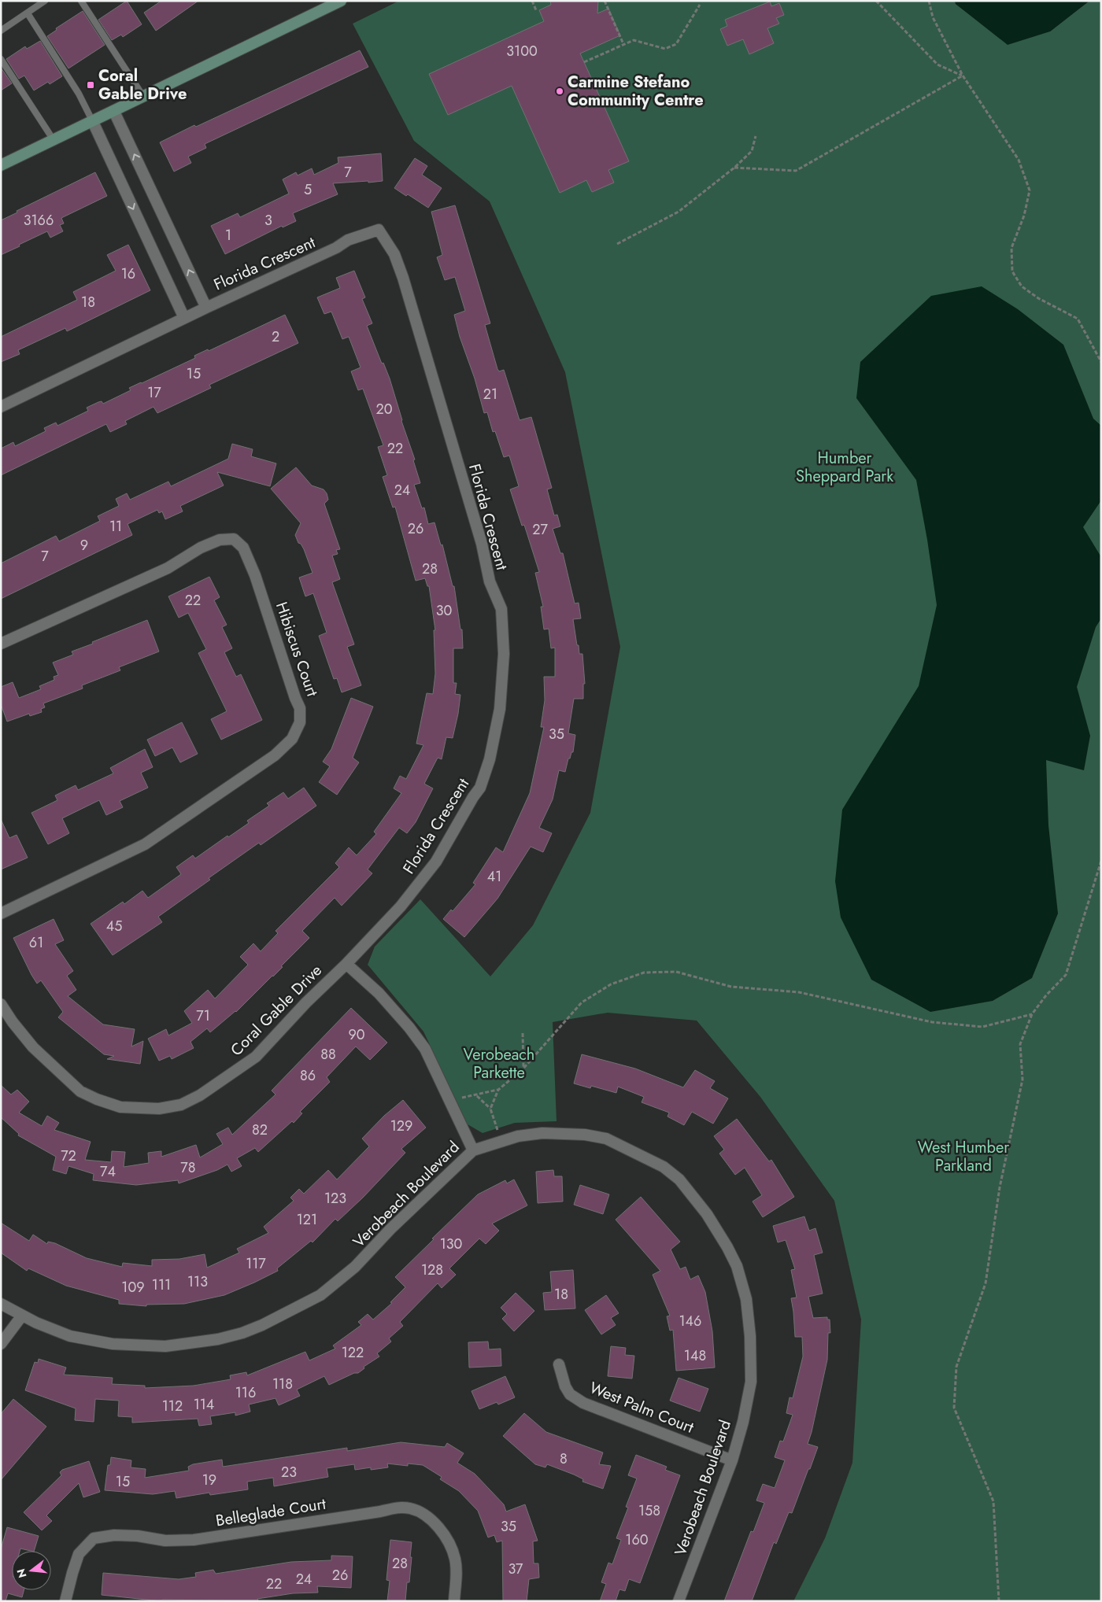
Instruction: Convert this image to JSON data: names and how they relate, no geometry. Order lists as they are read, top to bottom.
{
  "streets": {
    "street": [
      "Florida Crescent",
      "Hibiscus Court",
      "Coral Gable Drive",
      "Verobeach Boulevard",
      "West Palm Court",
      "Belleglade Court"
    ]
  },
  "crossings": [
    ["Florida Crescent", "Coral Gable Drive"],
    ["Coral Gable Drive", "Verobeach Boulevard"],
    ["Verobeach Boulevard", "West Palm Court"]
  ],
  "parks": ["Humber Sheppard Park", "Verobeach Parkette", "West Humber Parkland"],
  "places": {
    "transit": ["Coral Gable Drive"],
    "other": ["Carmine Stefano Community Centre"]
  },
  "house_numbers": [
    "3100",
    "7",
    "5",
    "3166",
    "3",
    "1",
    "16",
    "18",
    "2",
    "15",
    "17",
    "21",
    "20",
    "22",
    "24",
    "11",
    "26",
    "27",
    "9",
    "7",
    "28",
    "22",
    "30",
    "35",
    "41",
    "45",
    "61",
    "71",
    "90",
    "88",
    "86",
    "129",
    "82",
    "72",
    "78",
    "74",
    "123",
    "121",
    "130",
    "117",
    "128",
    "113",
    "111",
    "109",
    "18",
    "146",
    "122",
    "148",
    "118",
    "116",
    "114",
    "112",
    "8",
    "23",
    "19",
    "15",
    "158",
    "35",
    "160",
    "28",
    "37",
    "26",
    "24",
    "22"
  ],
  "north": "left"
}
